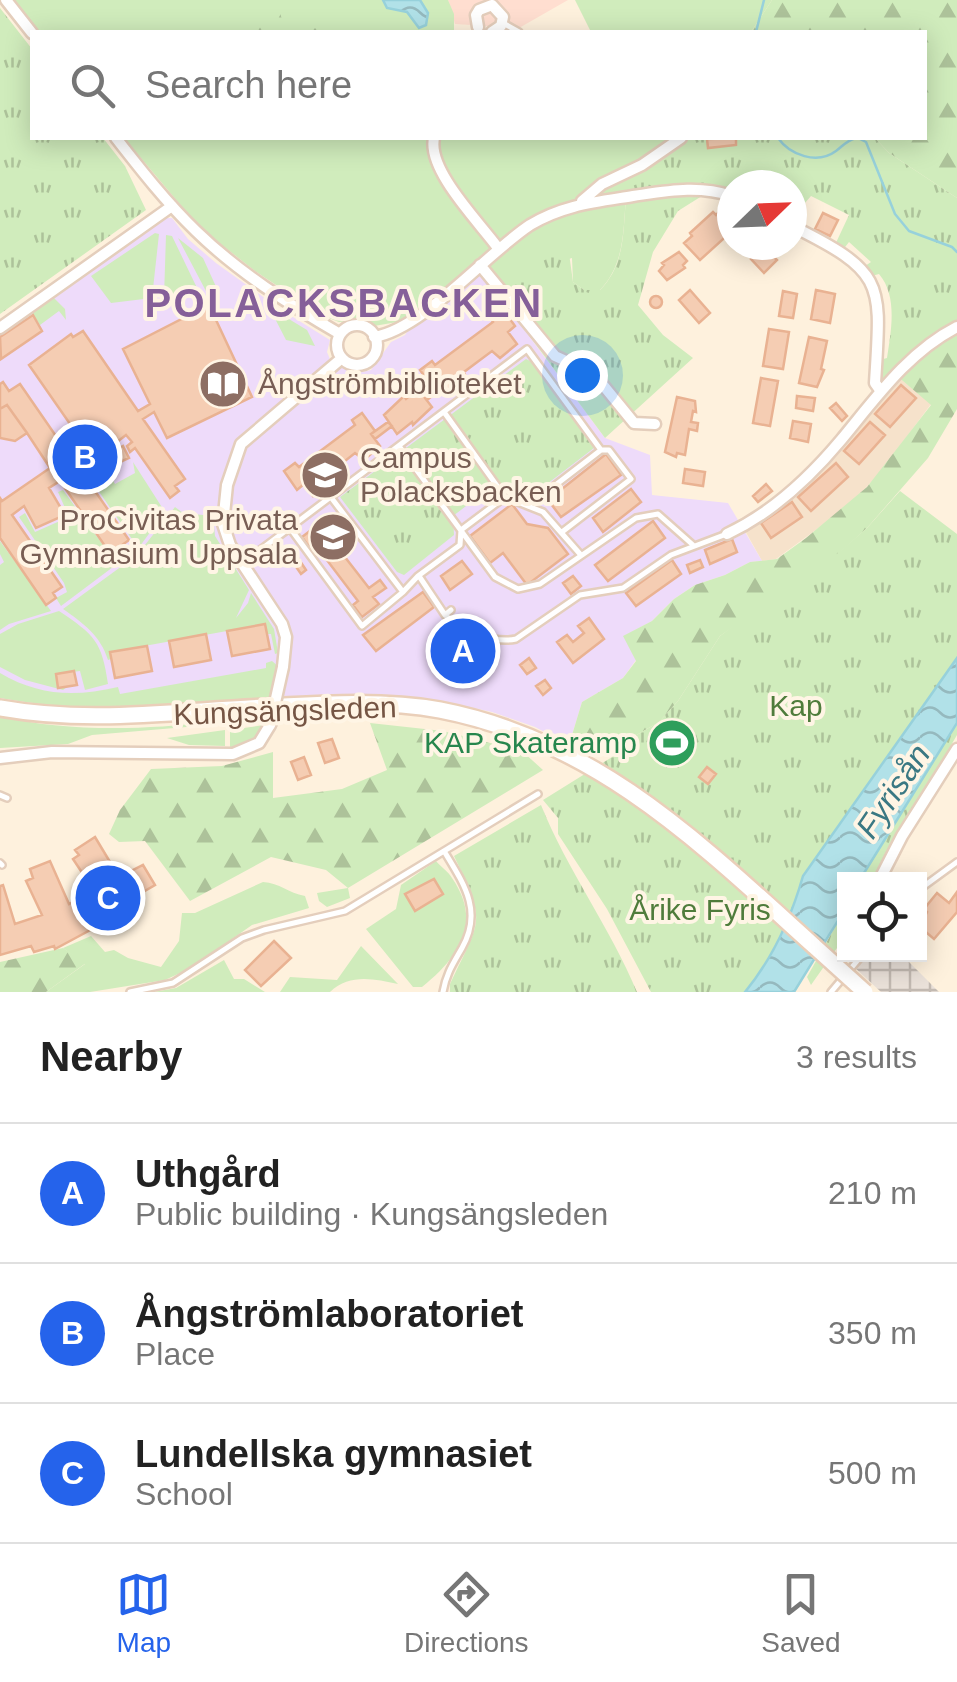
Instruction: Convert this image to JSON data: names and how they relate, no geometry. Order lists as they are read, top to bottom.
{
  "streets": {
    "main road": ["Kungsängsleden"]
  },
  "districts": ["POLACKSBACKEN"],
  "water": ["Fyrisån"],
  "parks": ["Kap", "Årike Fyris"],
  "places": {
    "library": ["Ångströmbiblioteket"],
    "school or university": ["Campus Polacksbacken", "ProCivitas Privata Gymnasium Uppsala"],
    "sports": ["KAP Skateramp"]
  },
  "north": "top right",
  "page": {
    "search": "Search here",
    "pins": ["B", "A", "C"],
    "heading": ["Nearby", "3 results"],
    "list": [
      {
        "mark": "A",
        "name": "Uthgård",
        "note": "Public building · Kungsängsleden",
        "value": "210 m"
      },
      {
        "mark": "B",
        "name": "Ångströmlaboratoriet",
        "note": "Place",
        "value": "350 m"
      },
      {
        "mark": "C",
        "name": "Lundellska gymnasiet",
        "note": "School",
        "value": "500 m"
      }
    ],
    "nav": ["Map", "Directions", "Saved"]
  }
}
